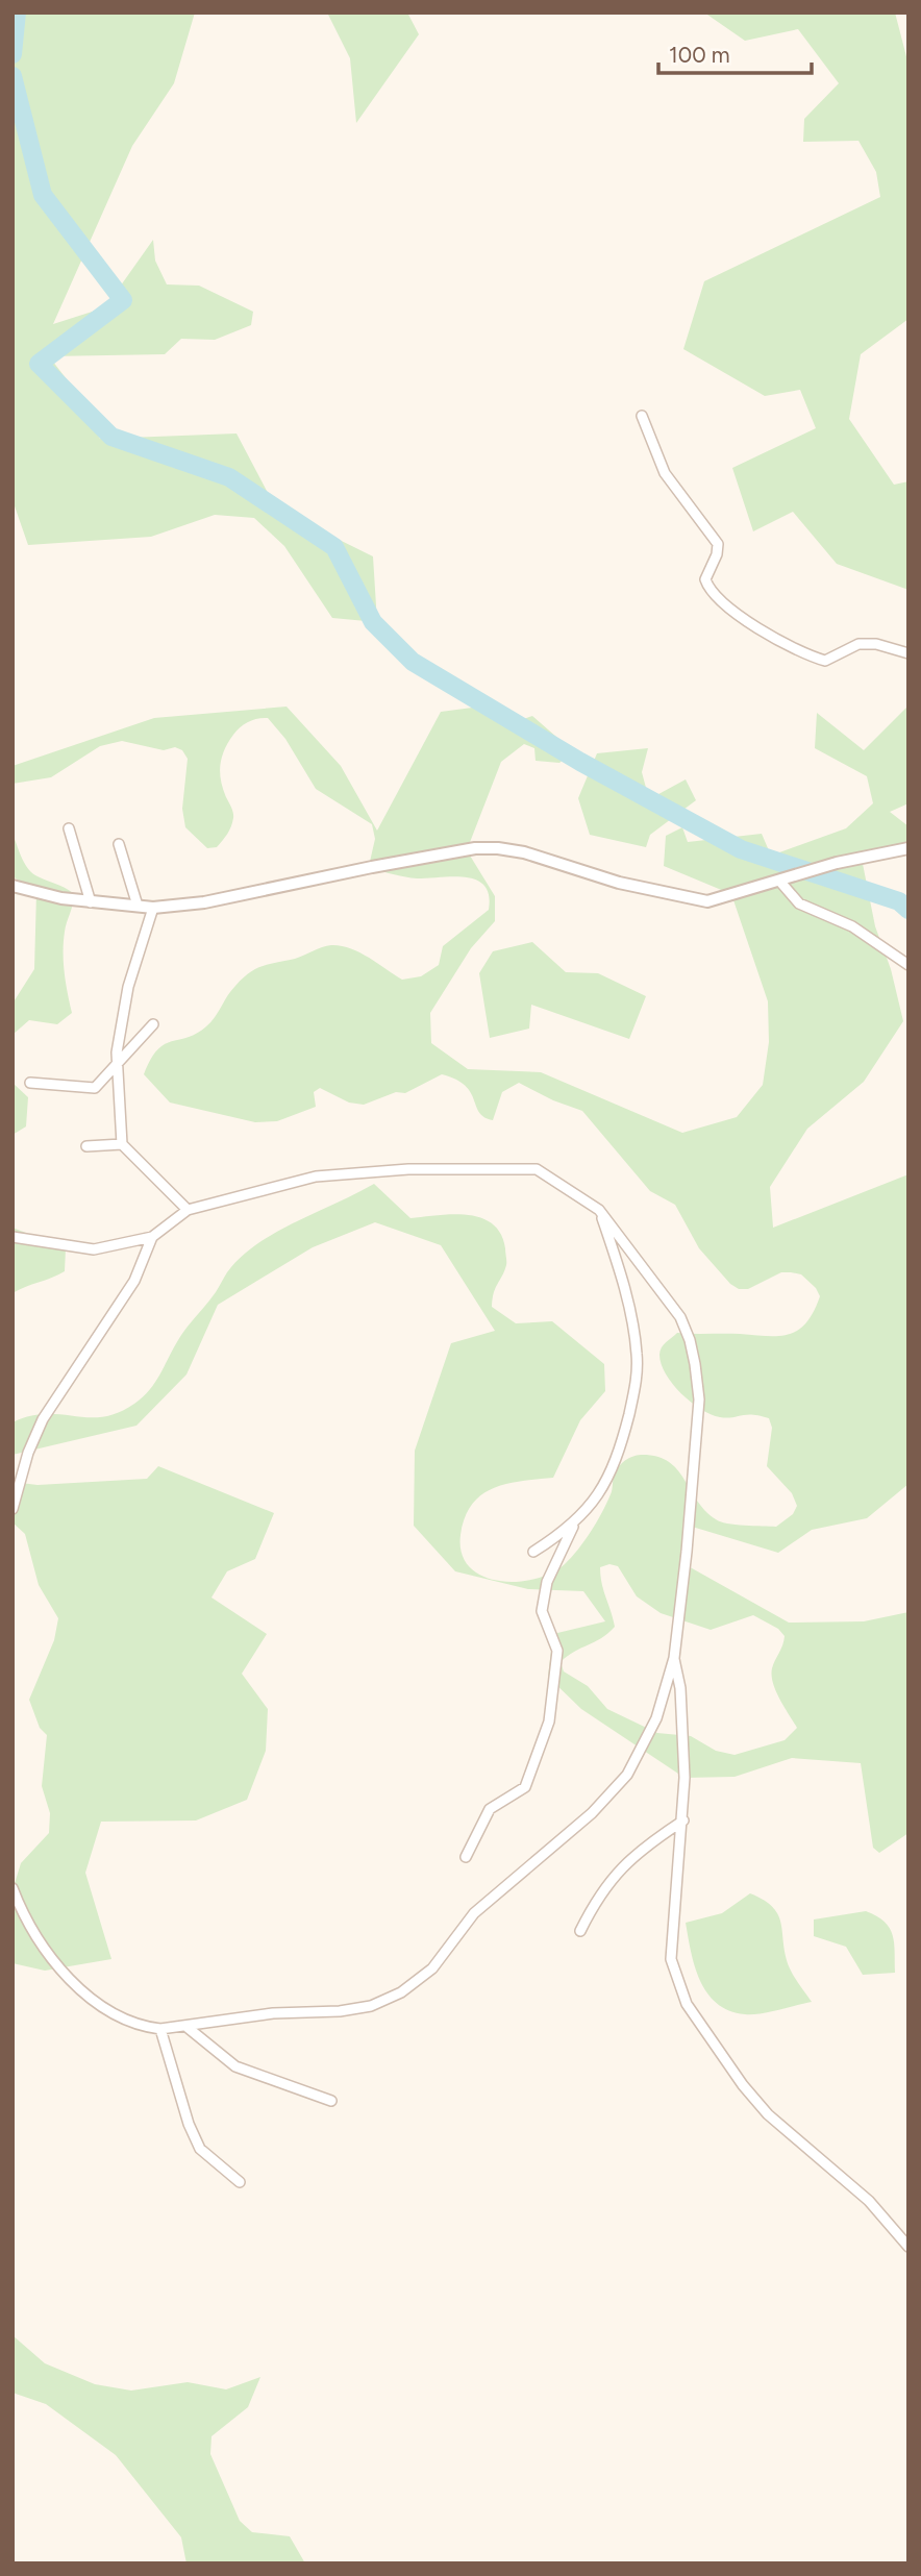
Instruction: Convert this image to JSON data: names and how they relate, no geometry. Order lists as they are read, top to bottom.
{
  "scale_bar": "100 m"
}
